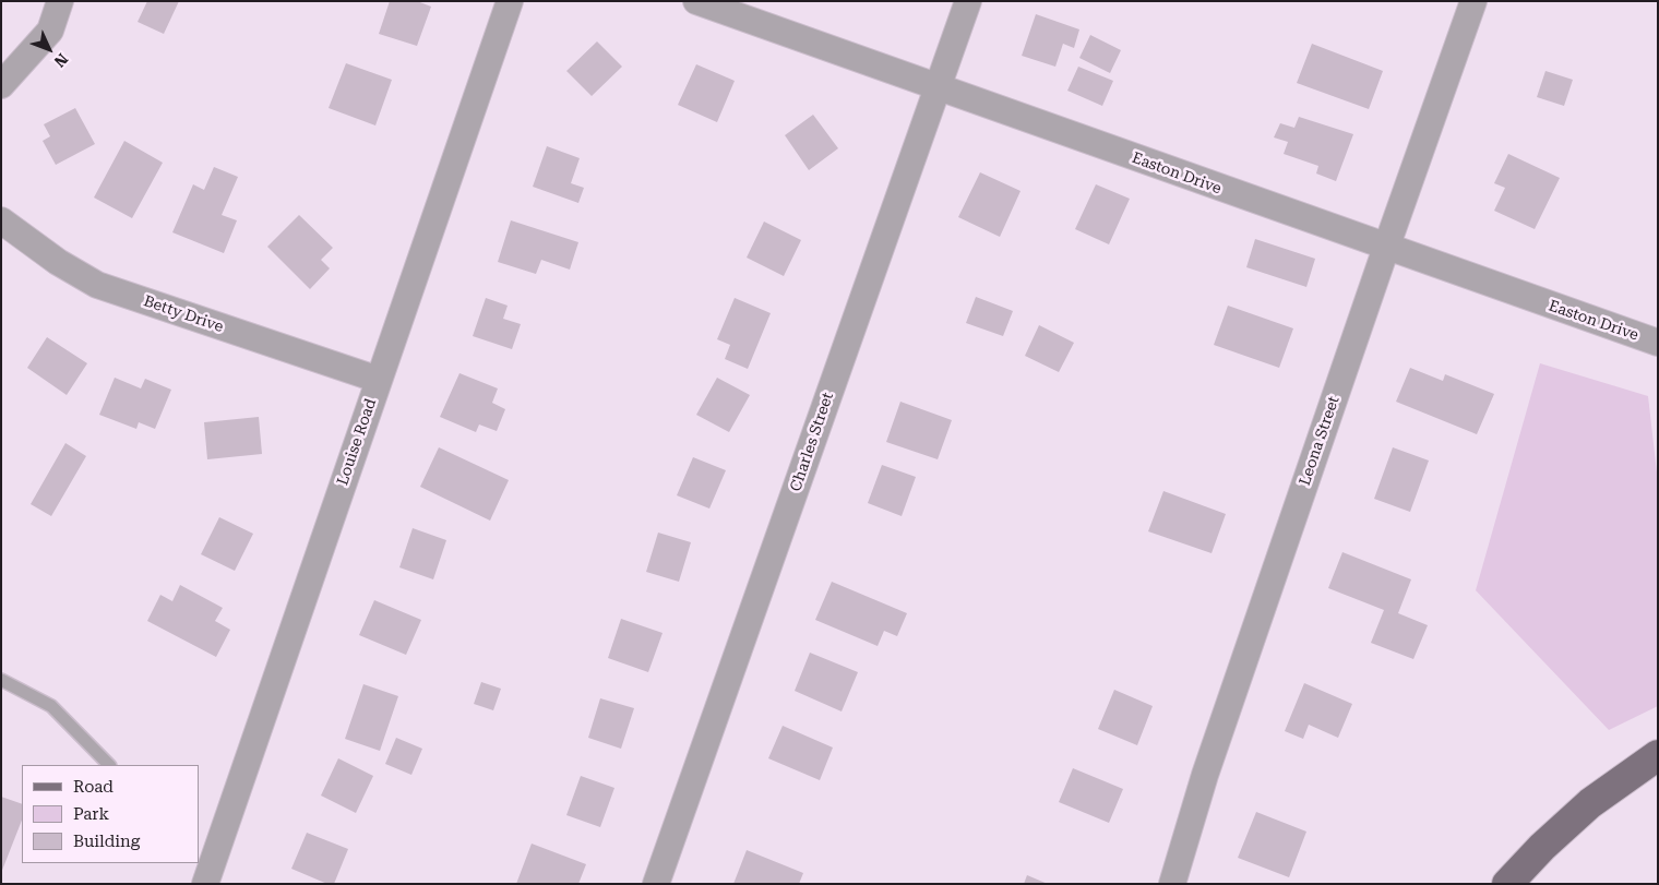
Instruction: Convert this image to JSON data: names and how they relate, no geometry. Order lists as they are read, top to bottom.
{
  "streets": {
    "street": [
      "Easton Drive",
      "Betty Drive",
      "Leona Street",
      "Louise Road",
      "Charles Street"
    ]
  },
  "crossings": [
    ["Easton Drive", "Leona Street"],
    ["Easton Drive", "Charles Street"],
    ["Betty Drive", "Louise Road"]
  ],
  "legend": ["Road", "Park", "Building"],
  "north": "bottom right"
}
